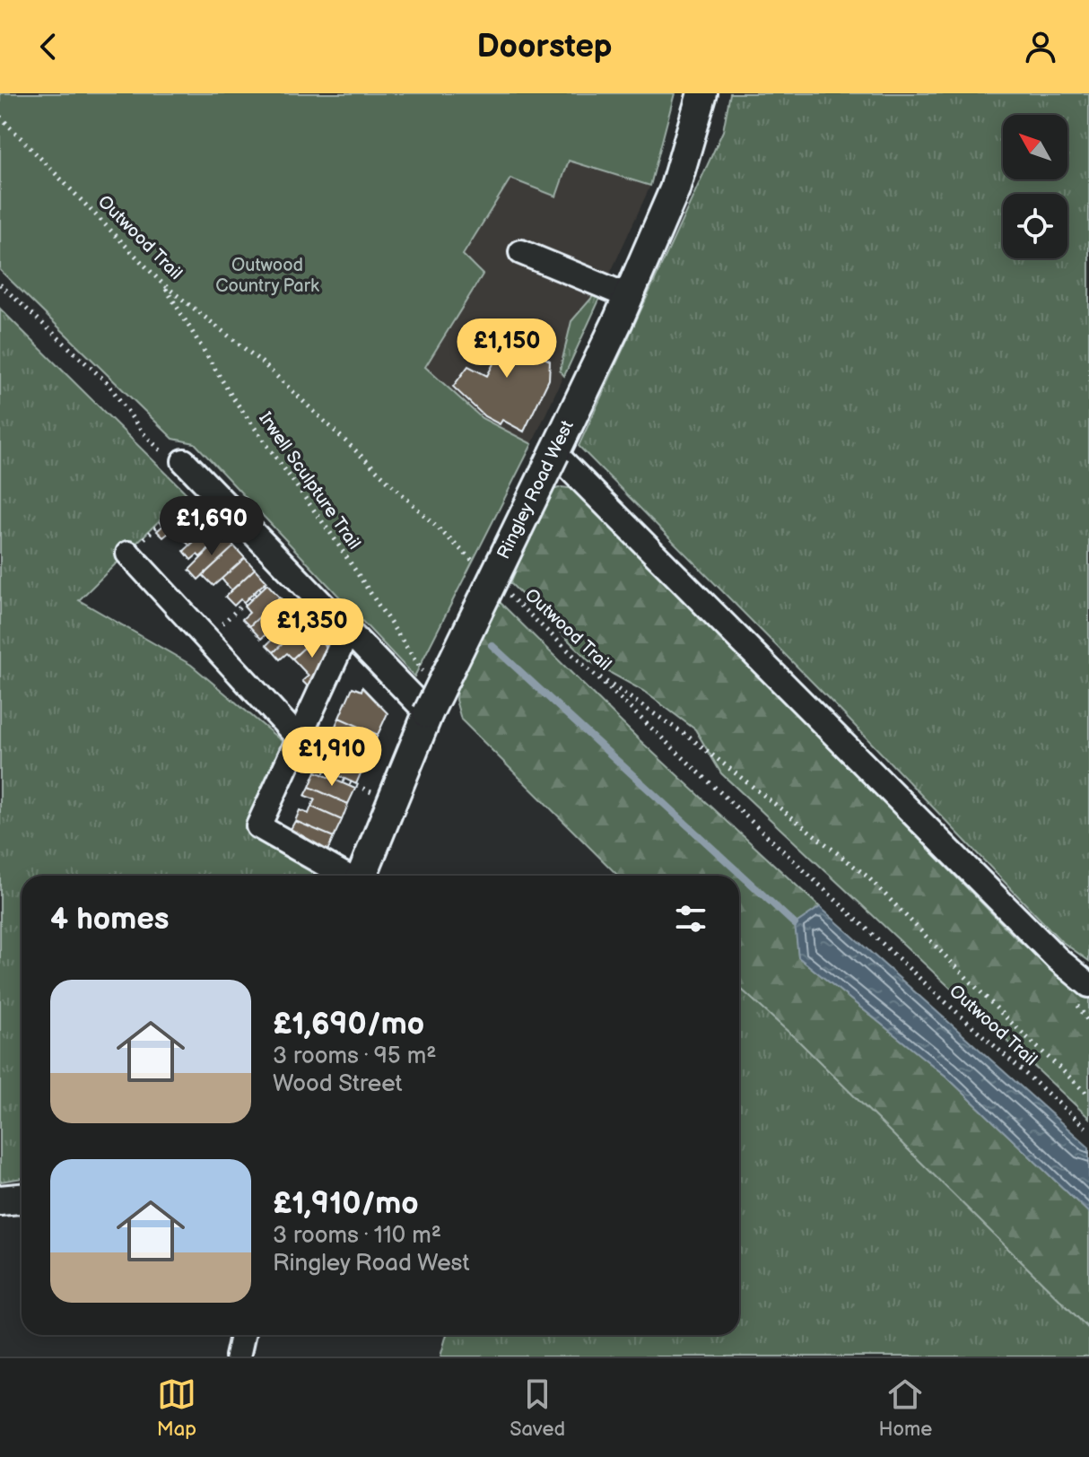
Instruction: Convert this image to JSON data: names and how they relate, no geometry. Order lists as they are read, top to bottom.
{
  "streets": {
    "main road": ["Ringley Road West"],
    "path": ["Outwood Trail", "Irwell Sculpture Trail"]
  },
  "crossings": [
    ["Outwood Trail", "Irwell Sculpture Trail"],
    ["Irwell Sculpture Trail", "Ringley Road West"]
  ],
  "parks": ["Outwood Country Park"],
  "north": "top left",
  "page": {
    "header": "Doorstep",
    "price": [
      "£1,150",
      "£1,690",
      "£1,350",
      "£1,910"
    ],
    "heading": "4 homes",
    "list": [
      {
        "name": "£1,690/mo",
        "note": "3 rooms · 95 m² · Wood Street"
      },
      {
        "name": "£1,910/mo",
        "note": "3 rooms · 110 m² · Ringley Road West"
      }
    ],
    "tabs": ["Map", "Saved", "Home"]
  }
}
